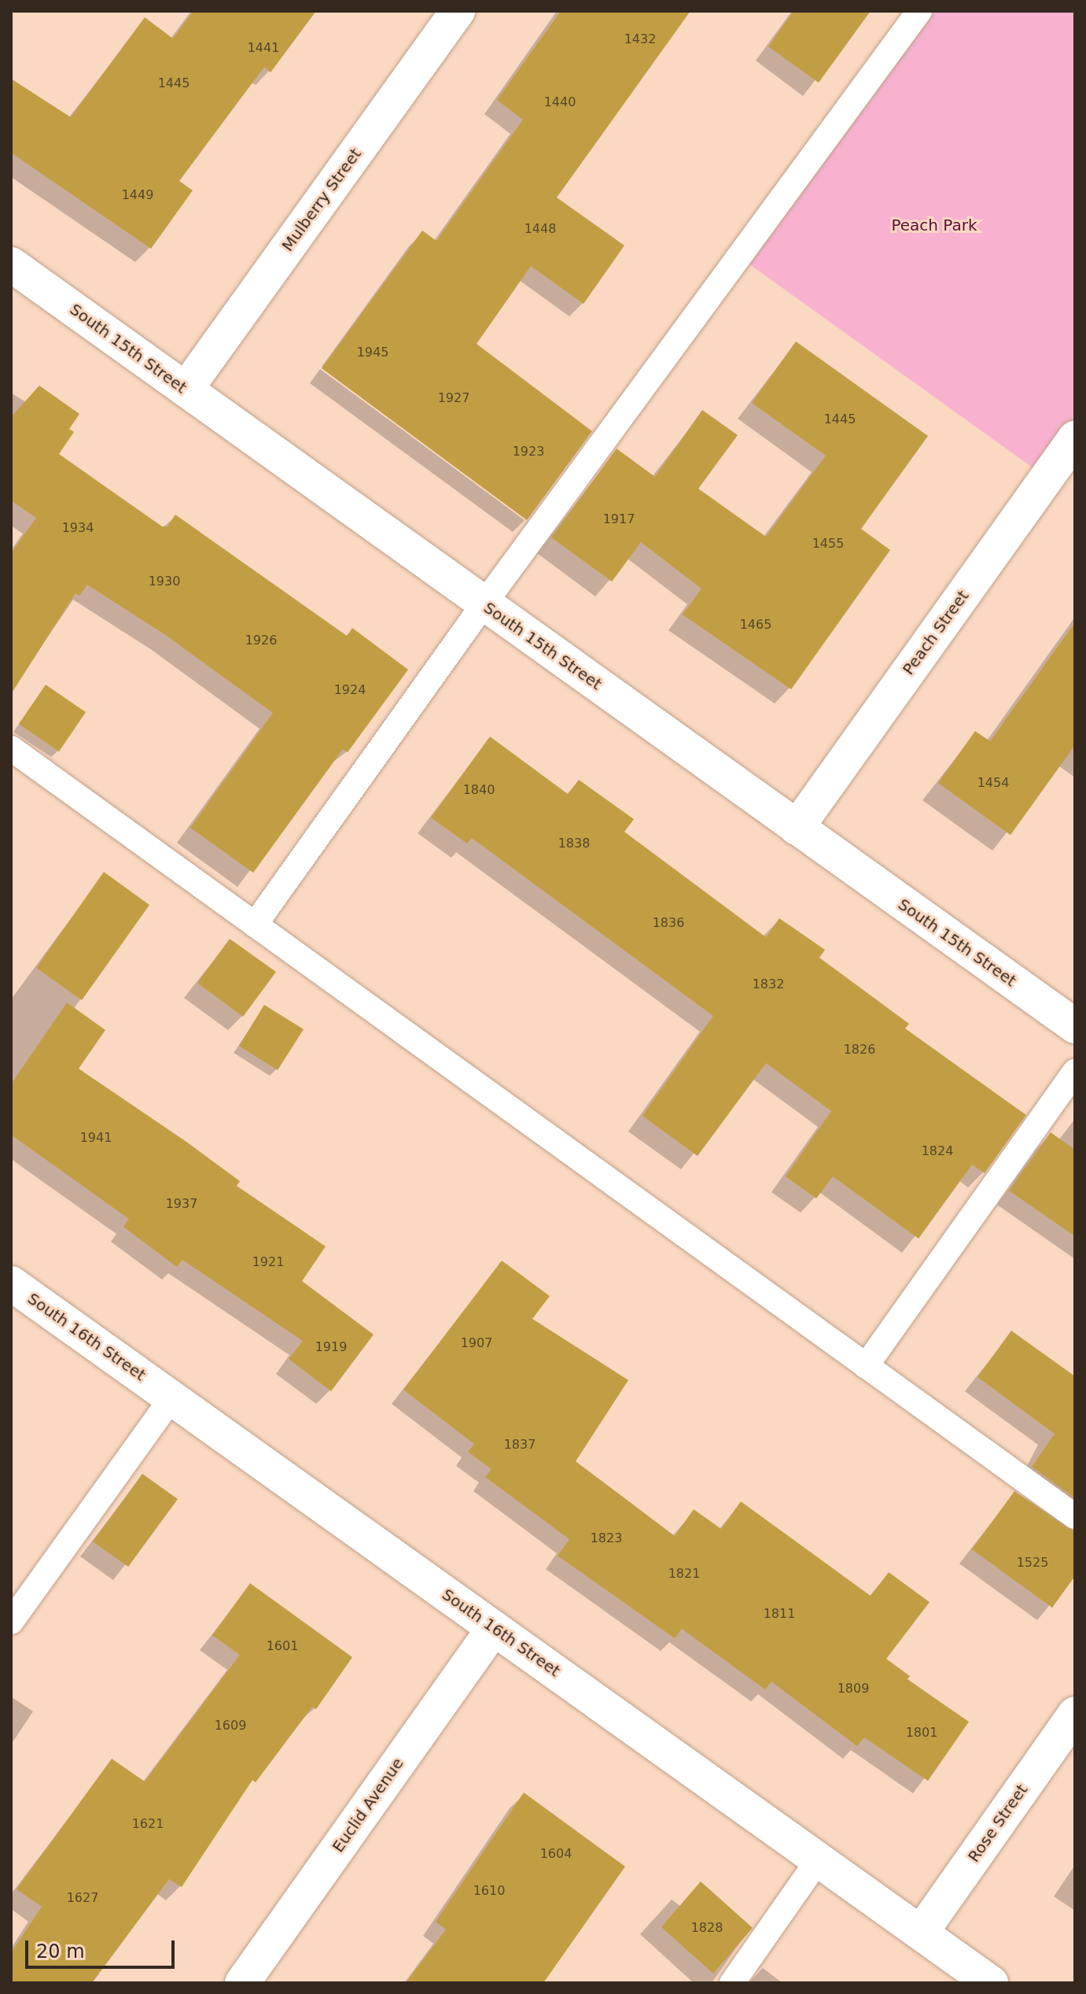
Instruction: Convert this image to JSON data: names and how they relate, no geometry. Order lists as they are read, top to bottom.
{
  "streets": {
    "street": [
      "Mulberry Street",
      "South 15th Street",
      "Peach Street",
      "South 16th Street",
      "Euclid Avenue",
      "Rose Street"
    ]
  },
  "crossings": [
    ["Mulberry Street", "South 15th Street"],
    ["South 15th Street", "Peach Street"],
    ["South 16th Street", "Euclid Avenue"],
    ["South 16th Street", "Rose Street"]
  ],
  "parks": ["Peach Park"],
  "house_numbers": [
    "1432",
    "1441",
    "1445",
    "1440",
    "1449",
    "1448",
    "1945",
    "1927",
    "1445",
    "1923",
    "1917",
    "1934",
    "1455",
    "1930",
    "1465",
    "1926",
    "1924",
    "1454",
    "1840",
    "1838",
    "1836",
    "1832",
    "1826",
    "1941",
    "1824",
    "1937",
    "1921",
    "1907",
    "1919",
    "1837",
    "1823",
    "1525",
    "1821",
    "1811",
    "1601",
    "1809",
    "1609",
    "1801",
    "1621",
    "1604",
    "1610",
    "1627",
    "1828"
  ],
  "scale_bar": "20 m"
}
